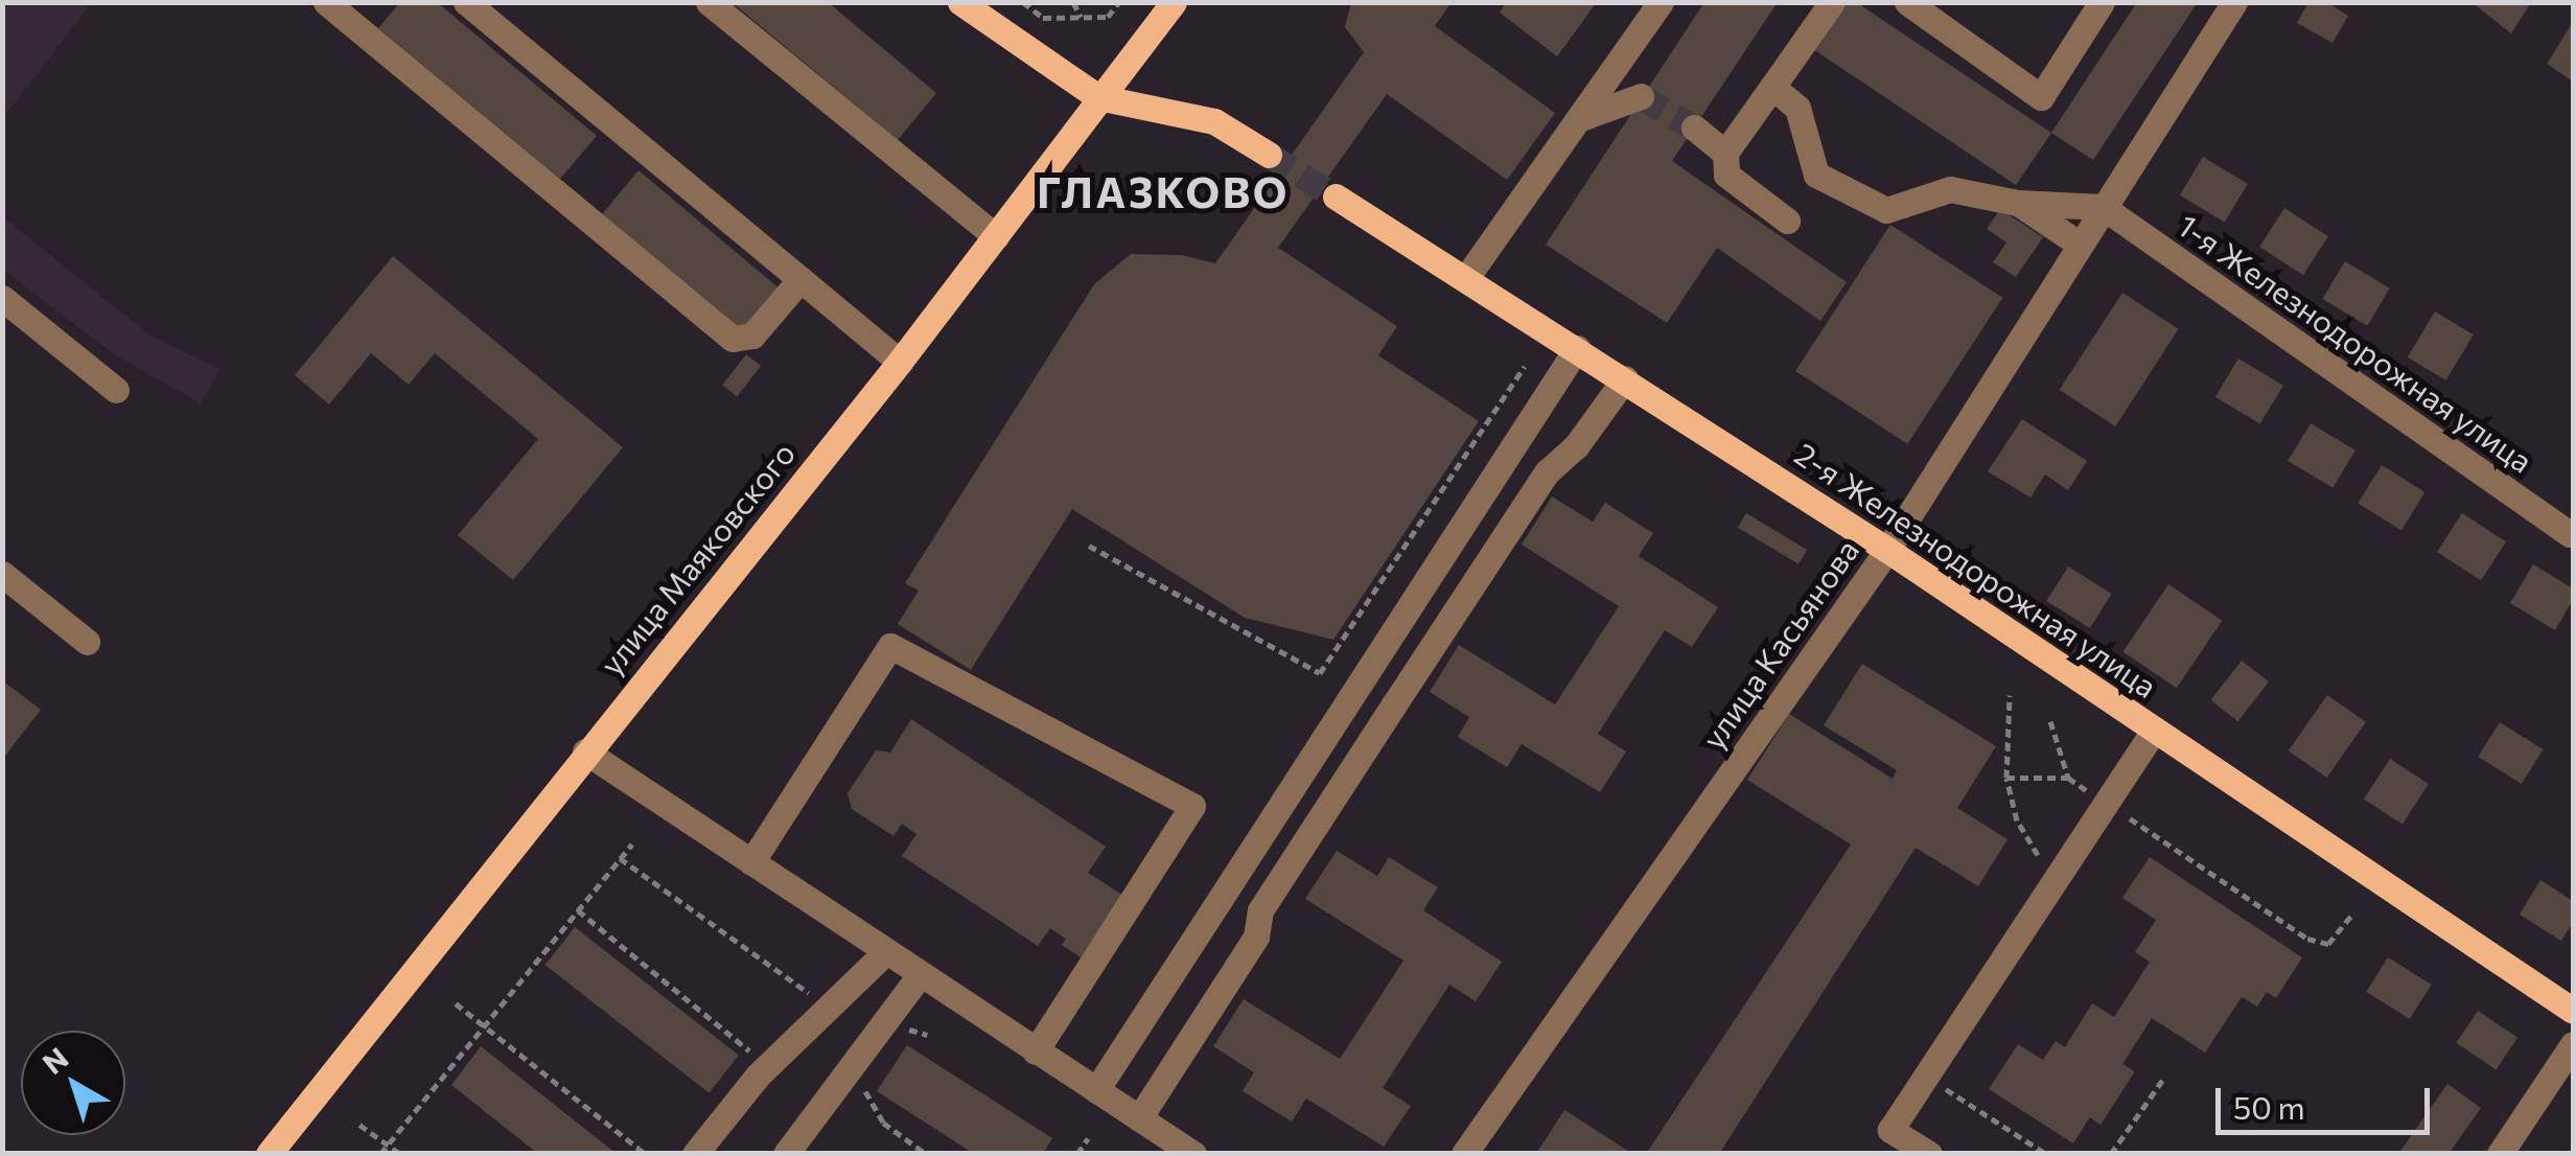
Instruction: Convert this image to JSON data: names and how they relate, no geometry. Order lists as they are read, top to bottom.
{
  "streets": {
    "main road": ["улица Маяковского", "2-я Железнодорожная улица"],
    "street": ["1-я Железнодорожная улица", "улица Касьянова"]
  },
  "crossings": [
    ["1-я Железнодорожная улица", "улица Касьянова"],
    ["2-я Железнодорожная улица", "улица Касьянова"]
  ],
  "districts": ["ГЛАЗКОВО"],
  "scale_bar": "50 m",
  "north": "top left"
}
